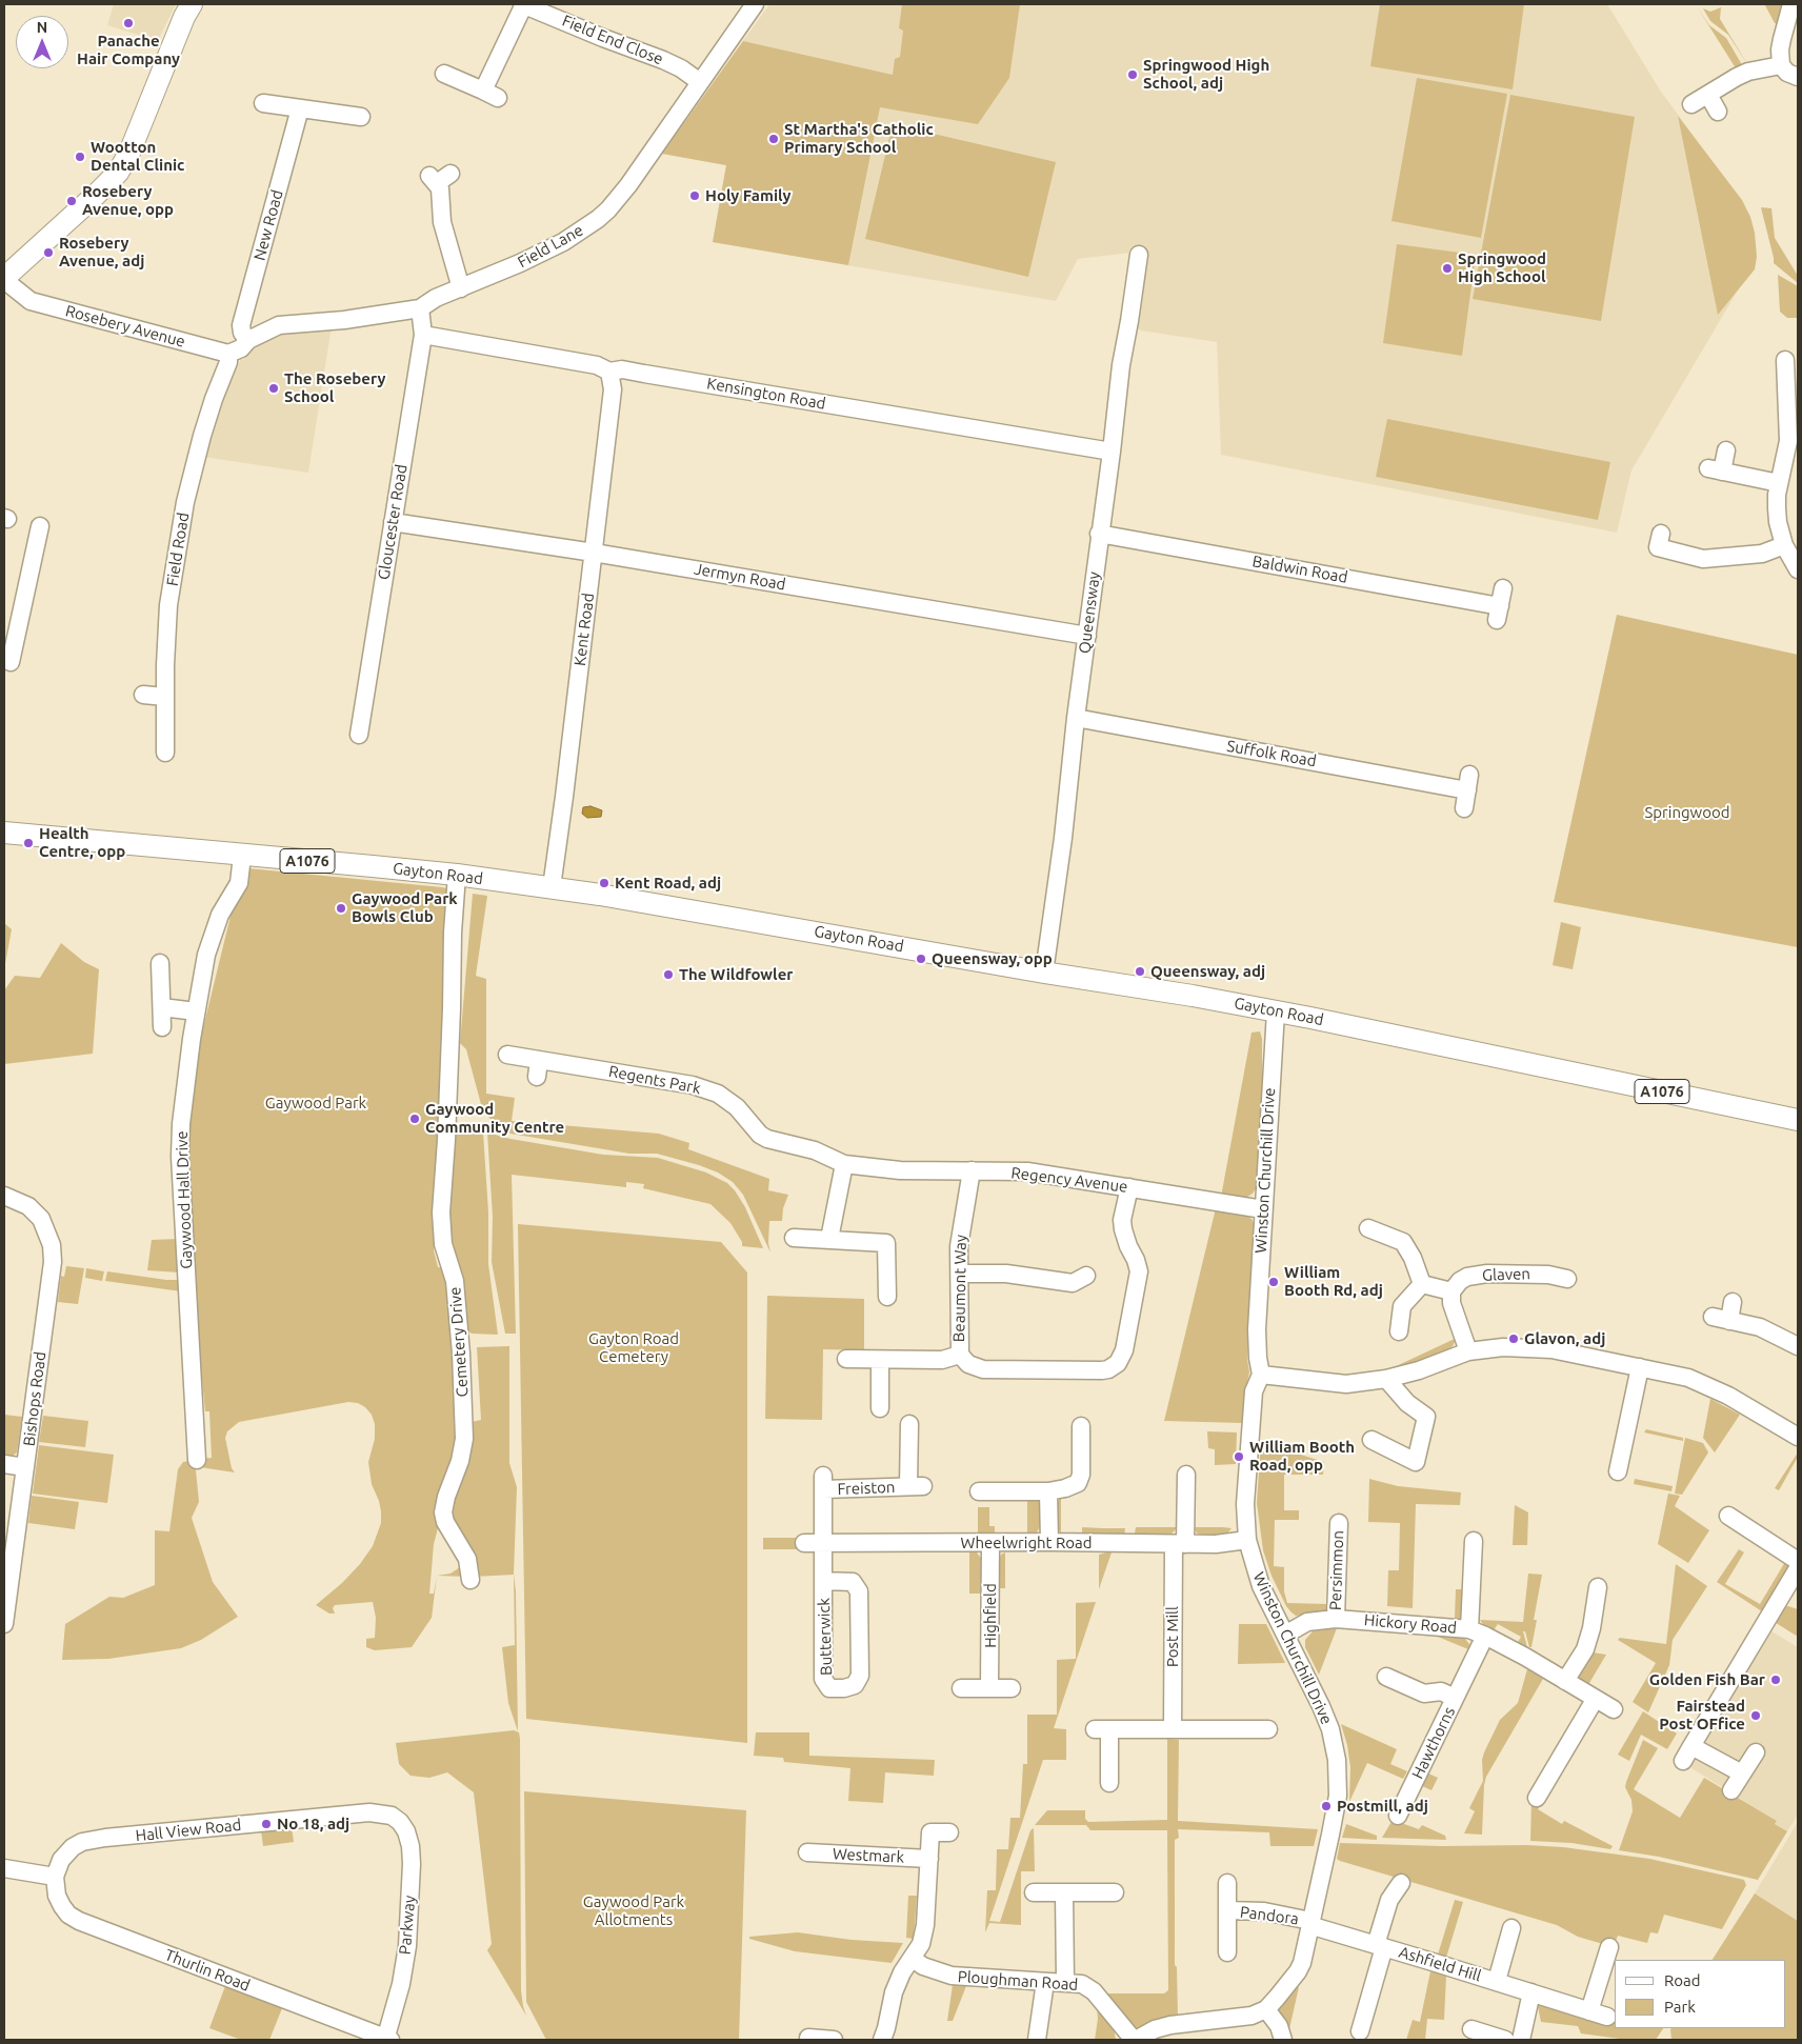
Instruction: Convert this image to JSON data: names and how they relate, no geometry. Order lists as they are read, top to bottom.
{
  "streets": {
    "main road": ["A1076", "Gayton Road"],
    "street": [
      "Field End Close",
      "New Road",
      "Field Lane",
      "Rosebery Avenue",
      "Kensington Road",
      "Gloucester Road",
      "Field Road",
      "Baldwin Road",
      "Jermyn Road",
      "Queensway",
      "Kent Road",
      "Suffolk Road",
      "Regents Park",
      "Winston Churchill Drive",
      "Regency Avenue",
      "Gaywood Hall Drive",
      "Glaven",
      "Beaumont Way",
      "Cemetery Drive",
      "Bishops Road",
      "Freiston",
      "Wheelwright Road",
      "Persimmon",
      "Highfield",
      "Hickory Road",
      "Butterwick",
      "Post Mill",
      "Hawthorns",
      "Hall View Road",
      "Westmark",
      "Pandora",
      "Parkway",
      "Ashfield Hill",
      "Thurlin Road",
      "Ploughman Road"
    ]
  },
  "crossings": [
    ["Field End Close", "Field Lane"],
    ["New Road", "Field Lane"],
    ["Field Lane", "Gloucester Road"],
    ["Rosebery Avenue", "Field Road"],
    ["Kensington Road", "Gloucester Road"],
    ["Kensington Road", "Queensway"],
    ["Kensington Road", "Kent Road"],
    ["Gloucester Road", "Jermyn Road"],
    ["Baldwin Road", "Queensway"],
    ["Jermyn Road", "Queensway"],
    ["Jermyn Road", "Kent Road"],
    ["Queensway", "Suffolk Road"],
    ["Queensway", "Gayton Road"],
    ["Kent Road", "Gayton Road"],
    ["Gayton Road", "Winston Churchill Drive"],
    ["Gayton Road", "Gaywood Hall Drive"],
    ["Gayton Road", "Cemetery Drive"],
    ["Regents Park", "Regency Avenue"],
    ["Winston Churchill Drive", "Regency Avenue"],
    ["Winston Churchill Drive", "Wheelwright Road"],
    ["Winston Churchill Drive", "Hickory Road"],
    ["Winston Churchill Drive", "Pandora"],
    ["Winston Churchill Drive", "Ashfield Hill"],
    ["Regency Avenue", "Beaumont Way"],
    ["Freiston", "Wheelwright Road"],
    ["Freiston", "Butterwick"],
    ["Wheelwright Road", "Highfield"],
    ["Wheelwright Road", "Butterwick"],
    ["Wheelwright Road", "Post Mill"],
    ["Persimmon", "Hickory Road"],
    ["Hickory Road", "Hawthorns"],
    ["Hall View Road", "Parkway"],
    ["Hall View Road", "Thurlin Road"],
    ["Pandora", "Ashfield Hill"],
    ["Parkway", "Thurlin Road"]
  ],
  "parks": [
    "Springwood",
    "Gaywood Park",
    "Gayton Road Cemetery",
    "Gaywood Park Allotments"
  ],
  "places": [
    "Panache Hair Company",
    "Springwood High School, adj",
    "St Martha's Catholic Primary School",
    "Wootton Dental Clinic",
    "Holy Family",
    "Rosebery Avenue, opp",
    "Rosebery Avenue, adj",
    "Springwood High School",
    "The Rosebery School",
    "Health Centre, opp",
    "Kent Road, adj",
    "Gaywood Park Bowls Club",
    "Queensway, opp",
    "Queensway, adj",
    "The Wildfowler",
    "Gaywood Community Centre",
    "William Booth Rd, adj",
    "Glavon, adj",
    "William Booth Road, opp",
    "Golden Fish Bar",
    "Fairstead Post OFfice",
    "Postmill, adj",
    "No 18, adj"
  ],
  "legend": ["Road", "Park"],
  "north": "top"
}
